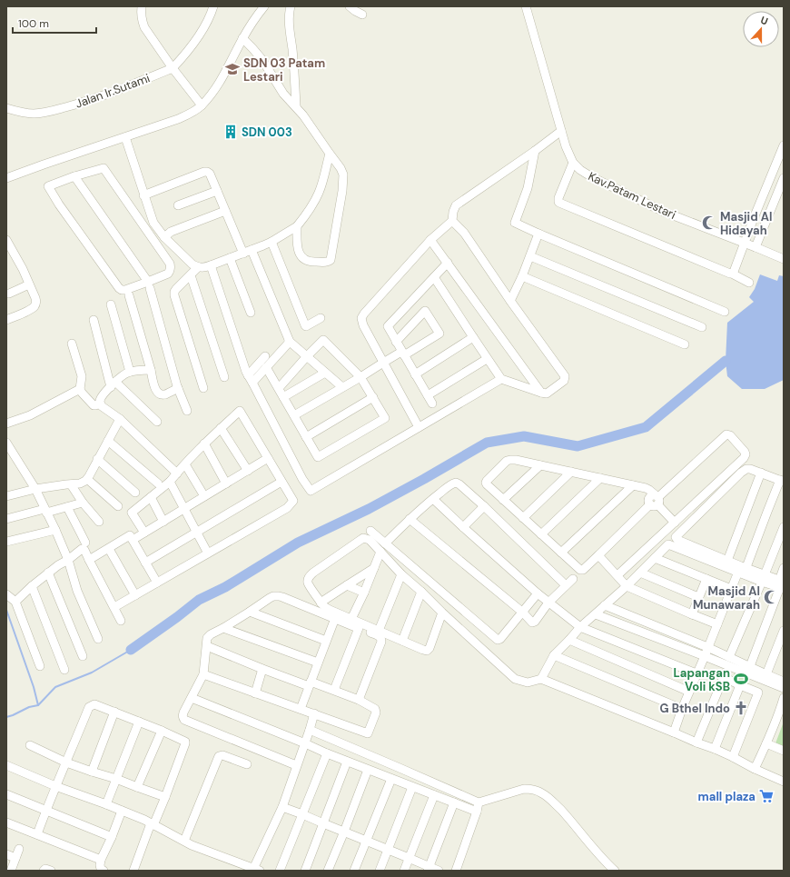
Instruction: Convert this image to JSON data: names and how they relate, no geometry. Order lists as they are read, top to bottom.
{
  "streets": {
    "street": ["Jalan Ir.Sutami", "Kav.Patam Lestari"]
  },
  "places": {
    "school or university": ["SDN 03 Patam Lestari"],
    "building": ["SDN 003"],
    "mosque": ["Masjid Al Hidayah", "Masjid Al Munawarah"],
    "sports": ["Lapangan Voli kSB"],
    "church": ["G Bthel Indo"],
    "supermarket": ["mall plaza"]
  },
  "scale_bar": "100 m",
  "north": "top"
}
